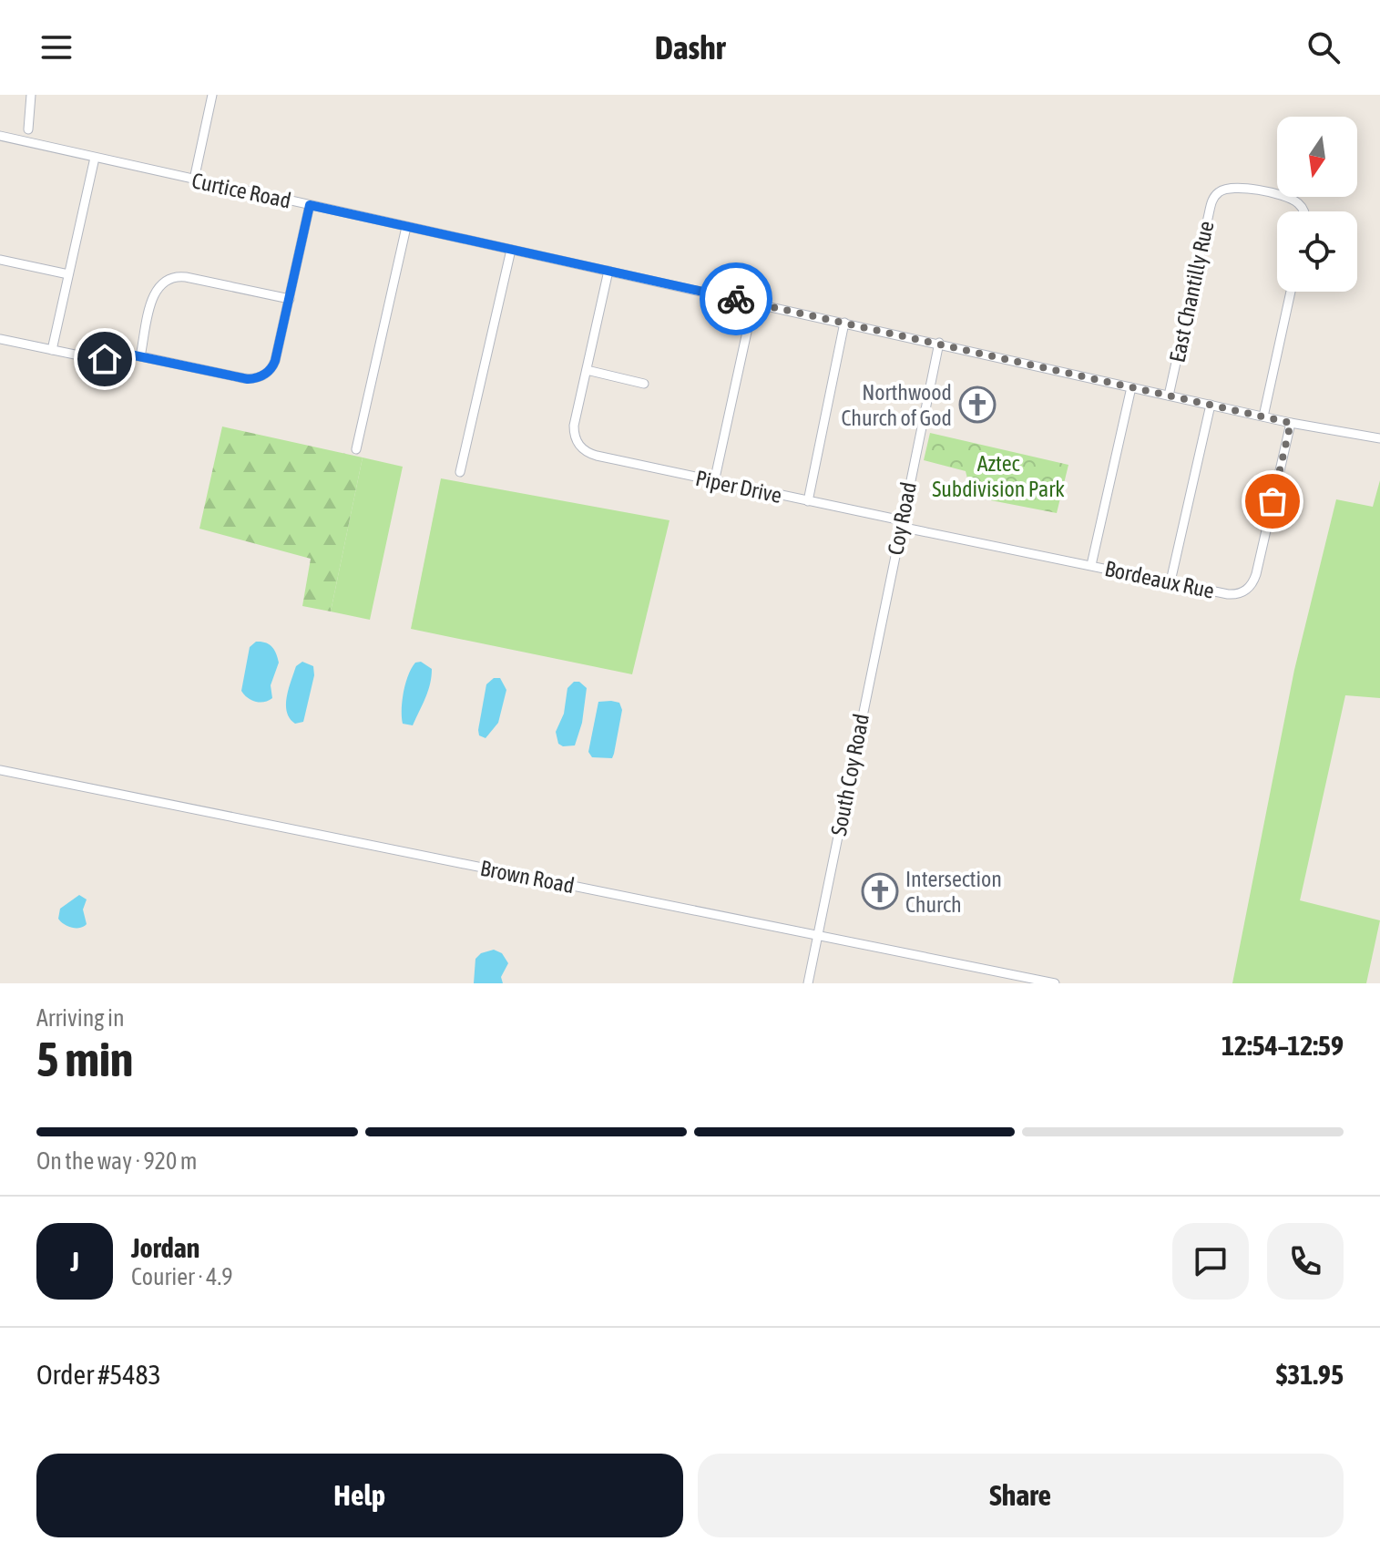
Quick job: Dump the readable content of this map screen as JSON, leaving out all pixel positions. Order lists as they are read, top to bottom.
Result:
{
  "streets": {
    "street": [
      "Curtice Road",
      "East Chantilly Rue",
      "Piper Drive",
      "Coy Road",
      "Bordeaux Rue",
      "South Coy Road",
      "Brown Road"
    ]
  },
  "crossings": [
    ["Curtice Road", "East Chantilly Rue"],
    ["Curtice Road", "Coy Road"],
    ["Curtice Road", "Bordeaux Rue"],
    ["Piper Drive", "Coy Road"],
    ["Piper Drive", "Bordeaux Rue"],
    ["Coy Road", "Bordeaux Rue"],
    ["Coy Road", "South Coy Road"],
    ["South Coy Road", "Brown Road"]
  ],
  "parks": ["Aztec Subdivision Park"],
  "places": {
    "church": ["Northwood Church of God", "Intersection Church"]
  },
  "north": "bottom",
  "page": {
    "header": "Dashr",
    "heading": ["5 min", "Arriving in", "12:54–12:59"],
    "panel": [
      "Jordan",
      "Courier · 4.9",
      "Order #5483",
      "$31.95"
    ],
    "bar": "On the way · 920 m",
    "round": "J",
    "buttons": ["Help", "Share"]
  }
}
